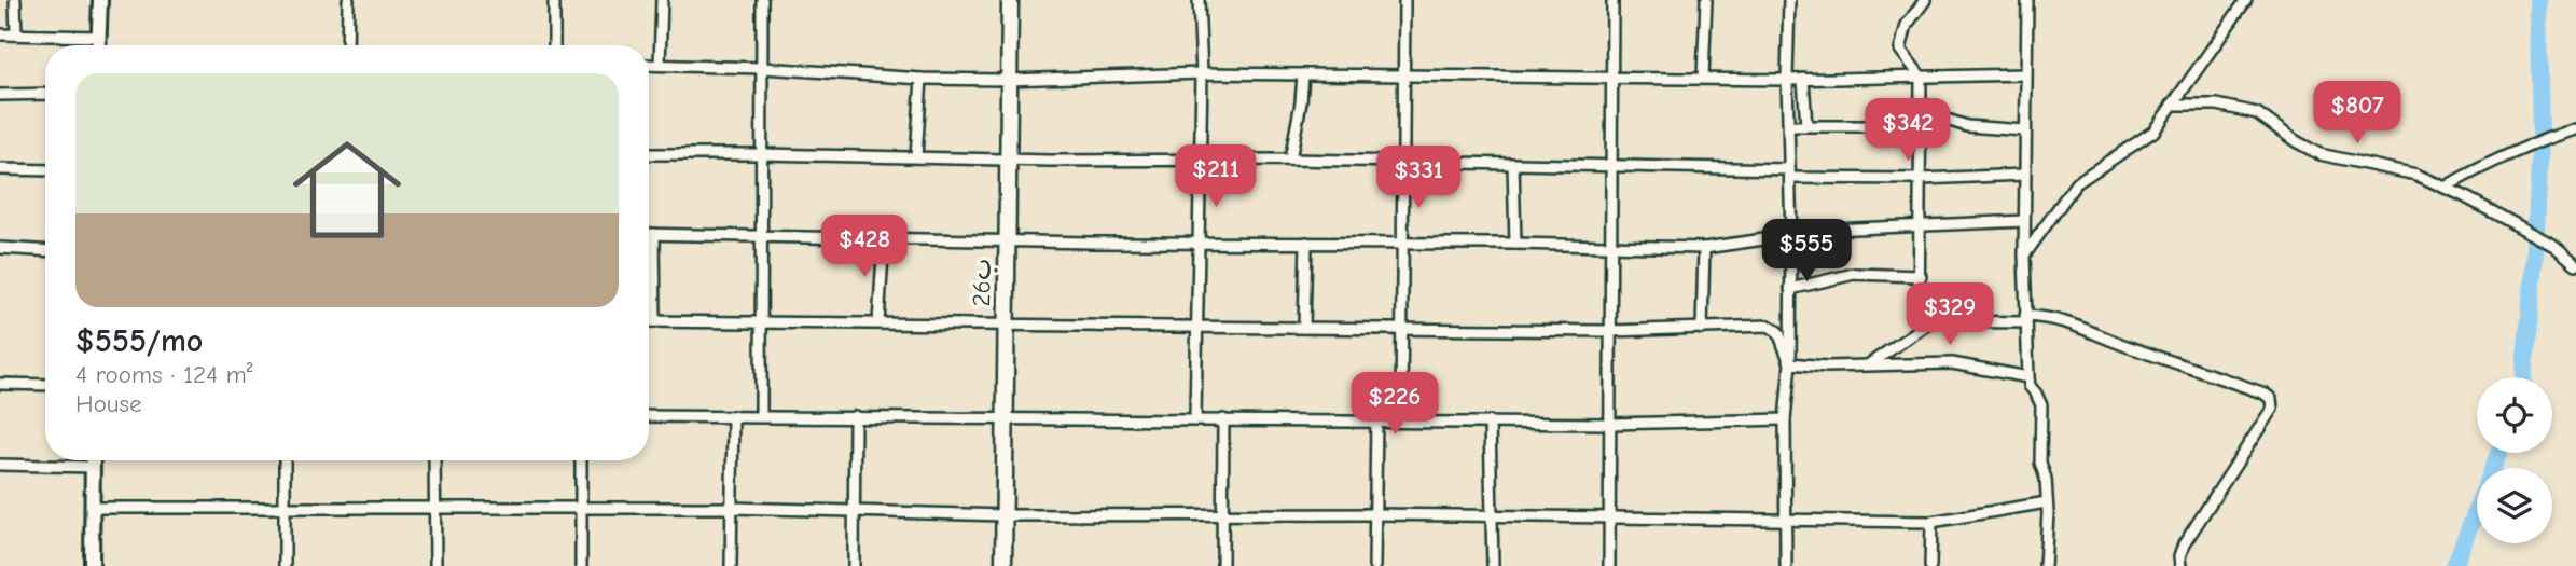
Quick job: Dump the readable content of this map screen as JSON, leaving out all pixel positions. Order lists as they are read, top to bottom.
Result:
{
  "streets": {
    "highway": ["26ب"]
  },
  "page": {
    "list": [
      {
        "name": "$555/mo",
        "note": "4 rooms · 124 m² · House"
      }
    ],
    "price": [
      "$807",
      "$342",
      "$211",
      "$331",
      "$428",
      "$555",
      "$329",
      "$226"
    ]
  }
}
